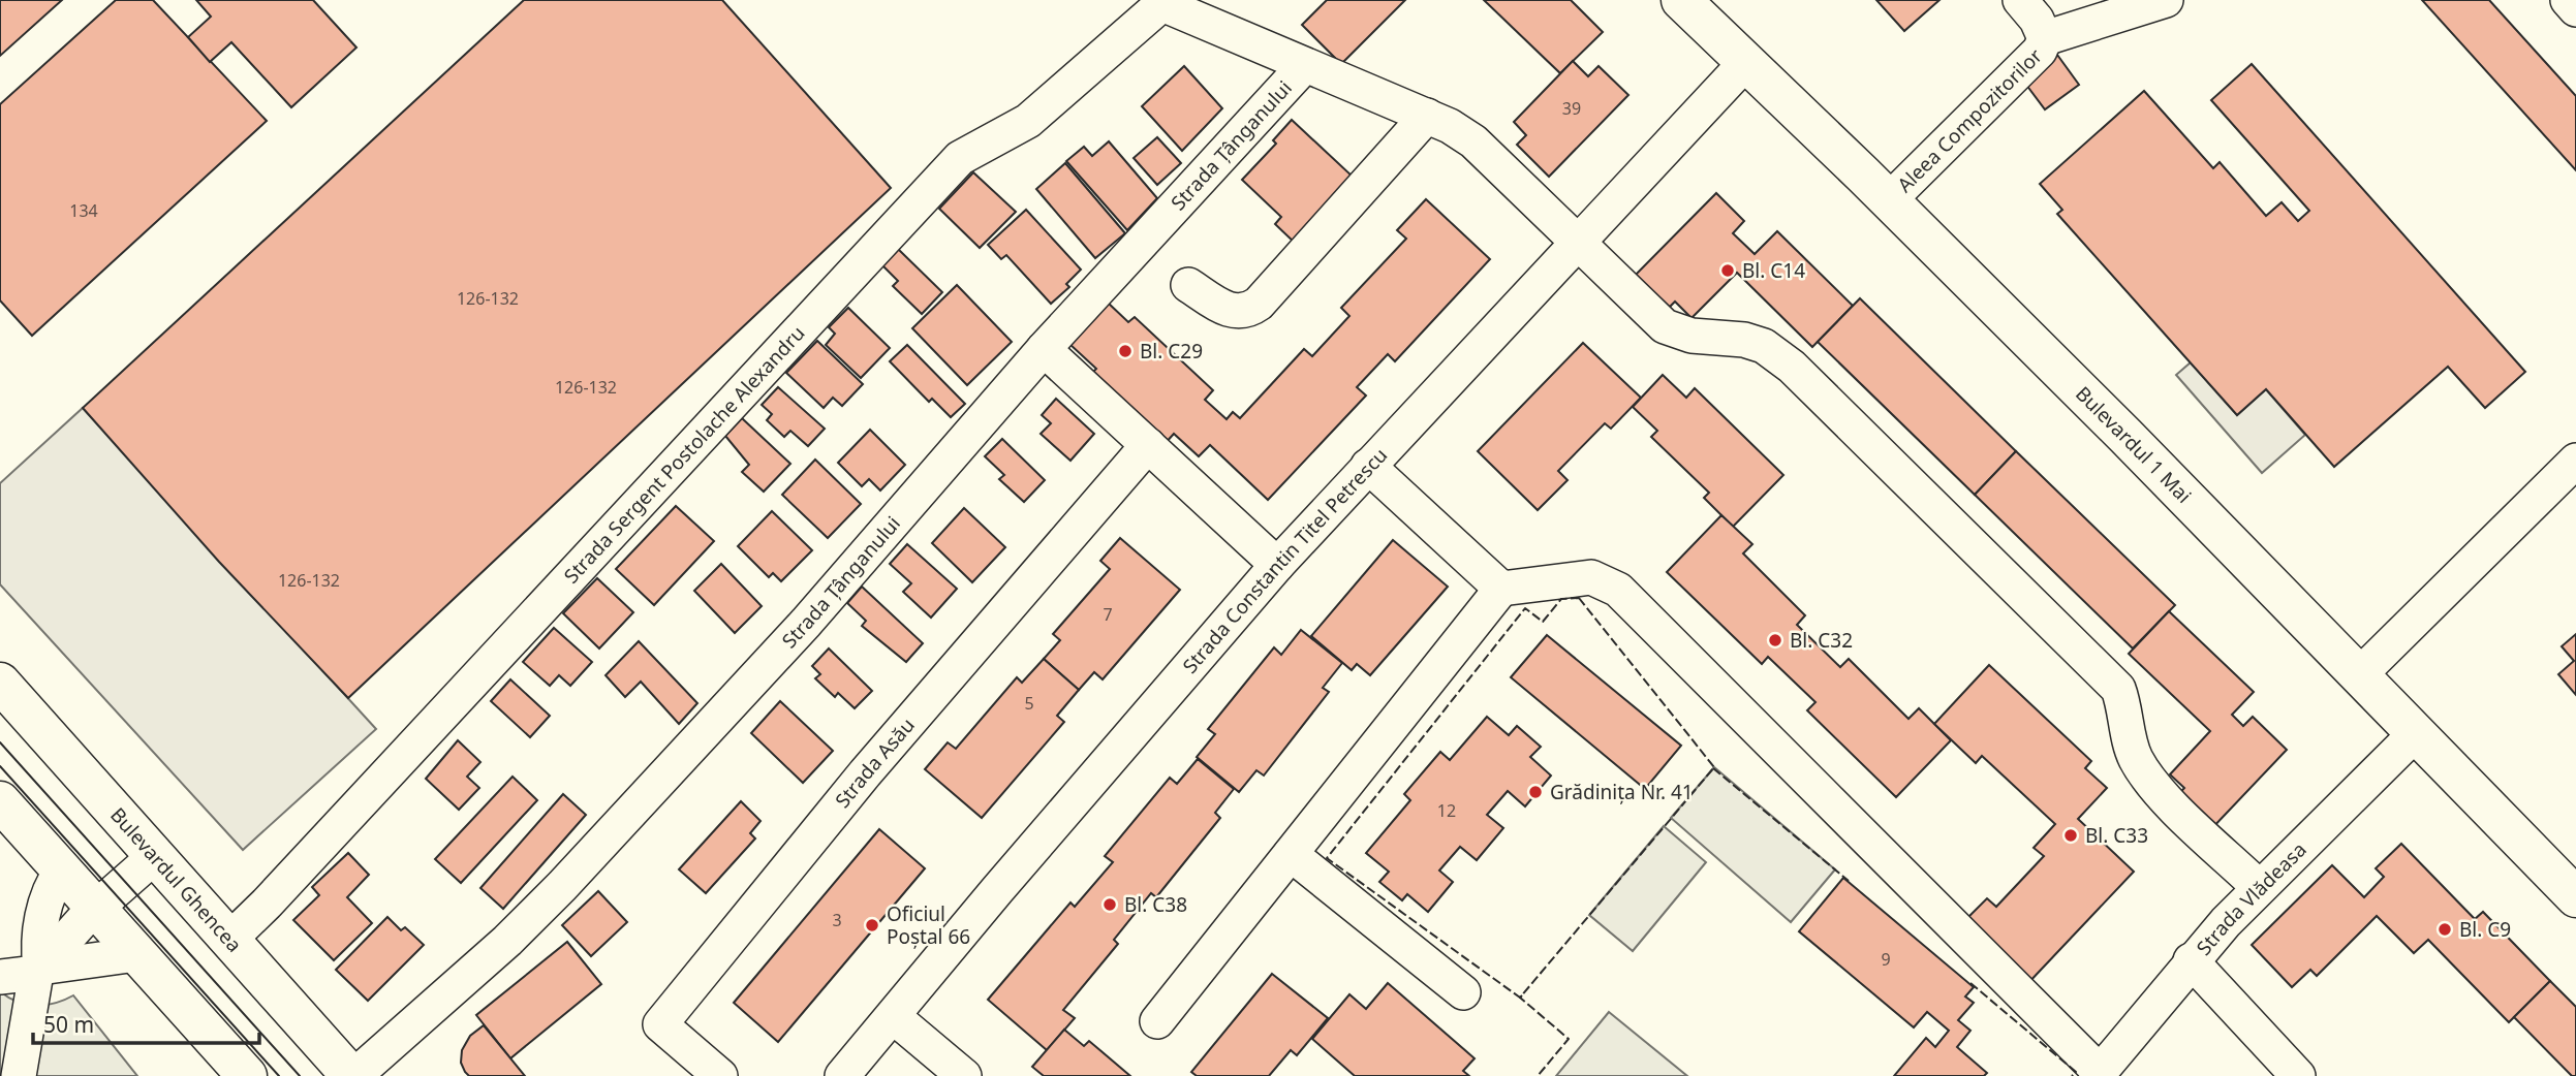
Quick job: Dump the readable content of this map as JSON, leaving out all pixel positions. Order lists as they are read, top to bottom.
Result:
{
  "streets": {
    "main road": ["Bulevardul 1 Mai", "Bulevardul Ghencea"],
    "street": [
      "Aleea Compozitorilor",
      "Strada Țânganului",
      "Strada Sergent Postolache Alexandru",
      "Strada Constantin Titel Petrescu",
      "Strada Asău",
      "Strada Vlădeasa"
    ]
  },
  "crossings": [
    ["Aleea Compozitorilor", "Bulevardul 1 Mai"],
    ["Strada Țânganului", "Strada Sergent Postolache Alexandru"],
    ["Strada Țânganului", "Strada Constantin Titel Petrescu"],
    ["Strada Țânganului", "Bulevardul Ghencea"],
    ["Strada Țânganului", "Strada Vlădeasa"],
    ["Bulevardul 1 Mai", "Strada Constantin Titel Petrescu"],
    ["Bulevardul 1 Mai", "Strada Vlădeasa"],
    ["Strada Sergent Postolache Alexandru", "Bulevardul Ghencea"]
  ],
  "places": [
    "Bl. C14",
    "Bl. C29",
    "Bl. C32",
    "Grădinița Nr. 41",
    "Bl. C33",
    "Bl. C38",
    "Oficiul Poștal 66",
    "Bl. C9"
  ],
  "house_numbers": [
    "39",
    "134",
    "126-132",
    "126-132",
    "126-132",
    "7",
    "5",
    "12",
    "3",
    "9"
  ],
  "scale_bar": "50 m"
}
